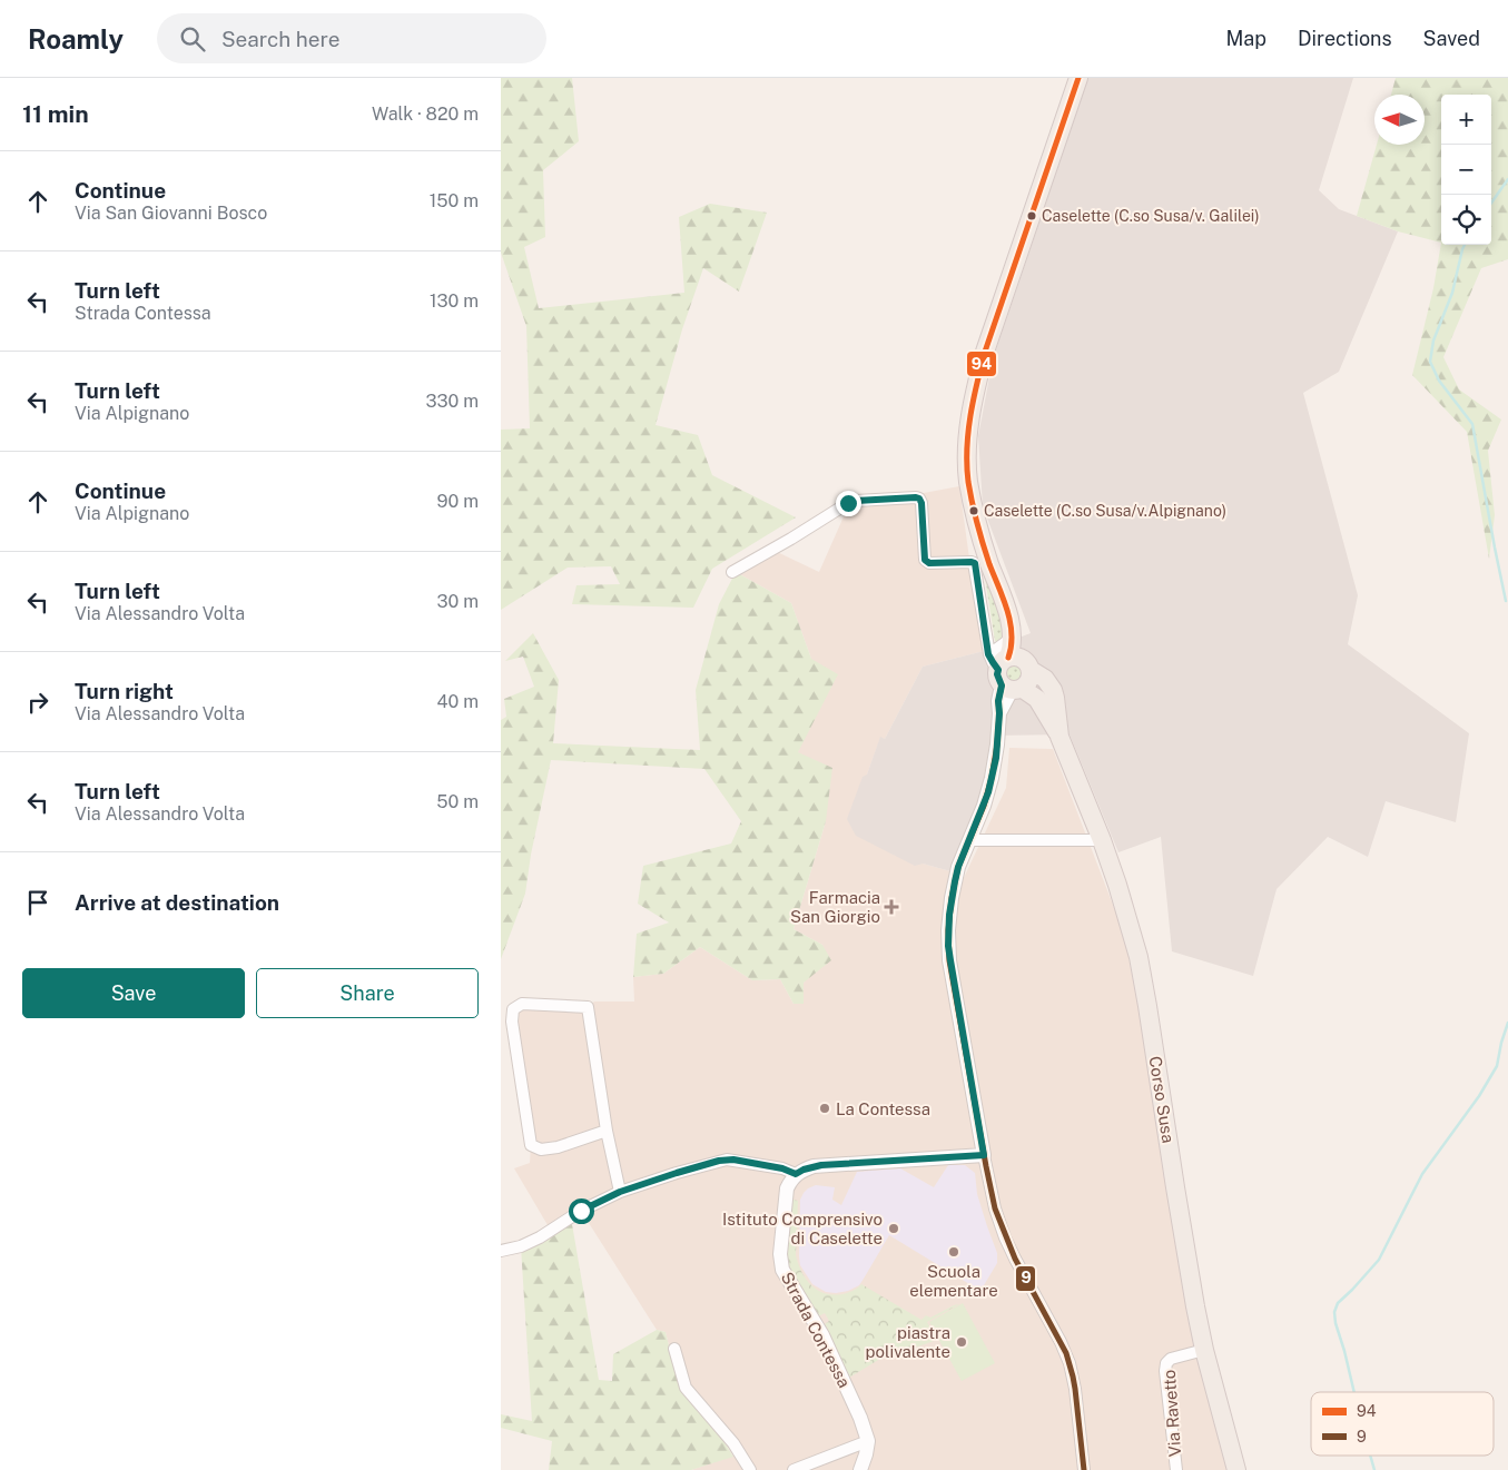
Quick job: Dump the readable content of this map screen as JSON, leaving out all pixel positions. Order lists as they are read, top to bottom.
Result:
{
  "streets": {
    "main road": ["Corso Susa"],
    "street": ["Strada Contessa", "Via Ravetto"]
  },
  "crossings": [
    ["Corso Susa", "Via Ravetto"]
  ],
  "places": {
    "other": [
      "Caselette (C.so Susa/v. Galilei)",
      "Caselette (C.so Susa/v.Alpignano)",
      "La Contessa",
      "Istituto Comprensivo di Caselette",
      "Scuola elementare",
      "piastra polivalente"
    ],
    "health": ["Farmacia San Giorgio"]
  },
  "lines": ["transit line 94", "transit line 9"],
  "legend": ["94", "9"],
  "north": "left",
  "page": {
    "header": "Roamly",
    "search": "Search here",
    "nav": ["Map", "Directions", "Saved"],
    "heading": ["11 min", "Walk · 820 m"],
    "map_buttons": ["+", "−"],
    "list": [
      ["Continue", "Via San Giovanni Bosco", "150 m"],
      ["Turn left", "Strada Contessa", "130 m"],
      ["Turn left", "Via Alpignano", "330 m"],
      ["Continue", "Via Alpignano", "90 m"],
      ["Turn left", "Via Alessandro Volta", "30 m"],
      ["Turn right", "Via Alessandro Volta", "40 m"],
      ["Turn left", "Via Alessandro Volta", "50 m"],
      "Arrive at destination"
    ],
    "buttons": ["Save", "Share"]
  }
}
